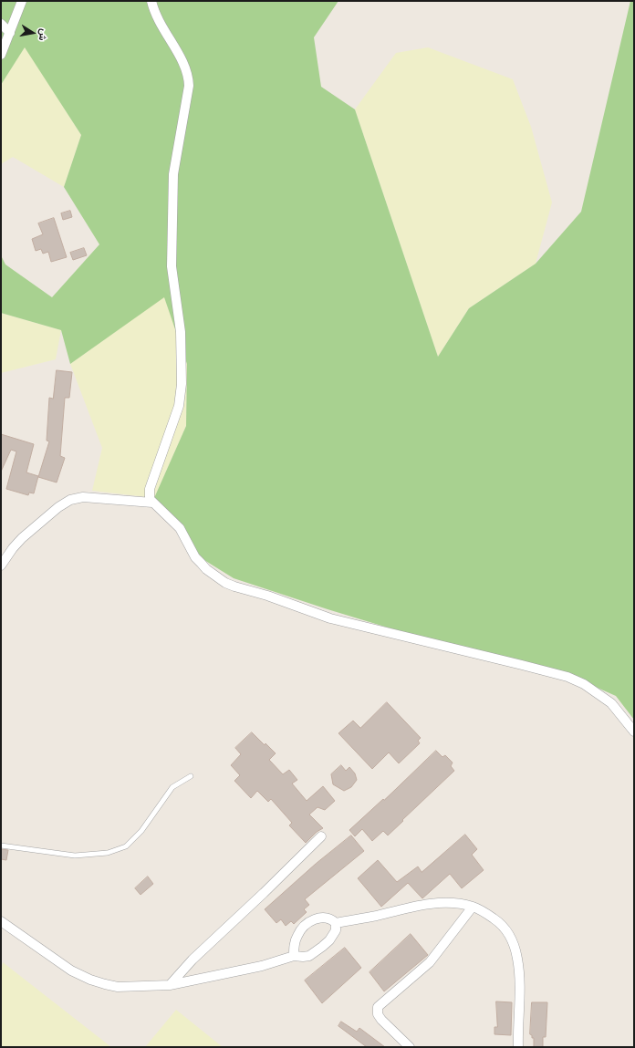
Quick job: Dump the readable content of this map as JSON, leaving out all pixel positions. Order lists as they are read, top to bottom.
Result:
{
  "north": "right"
}
